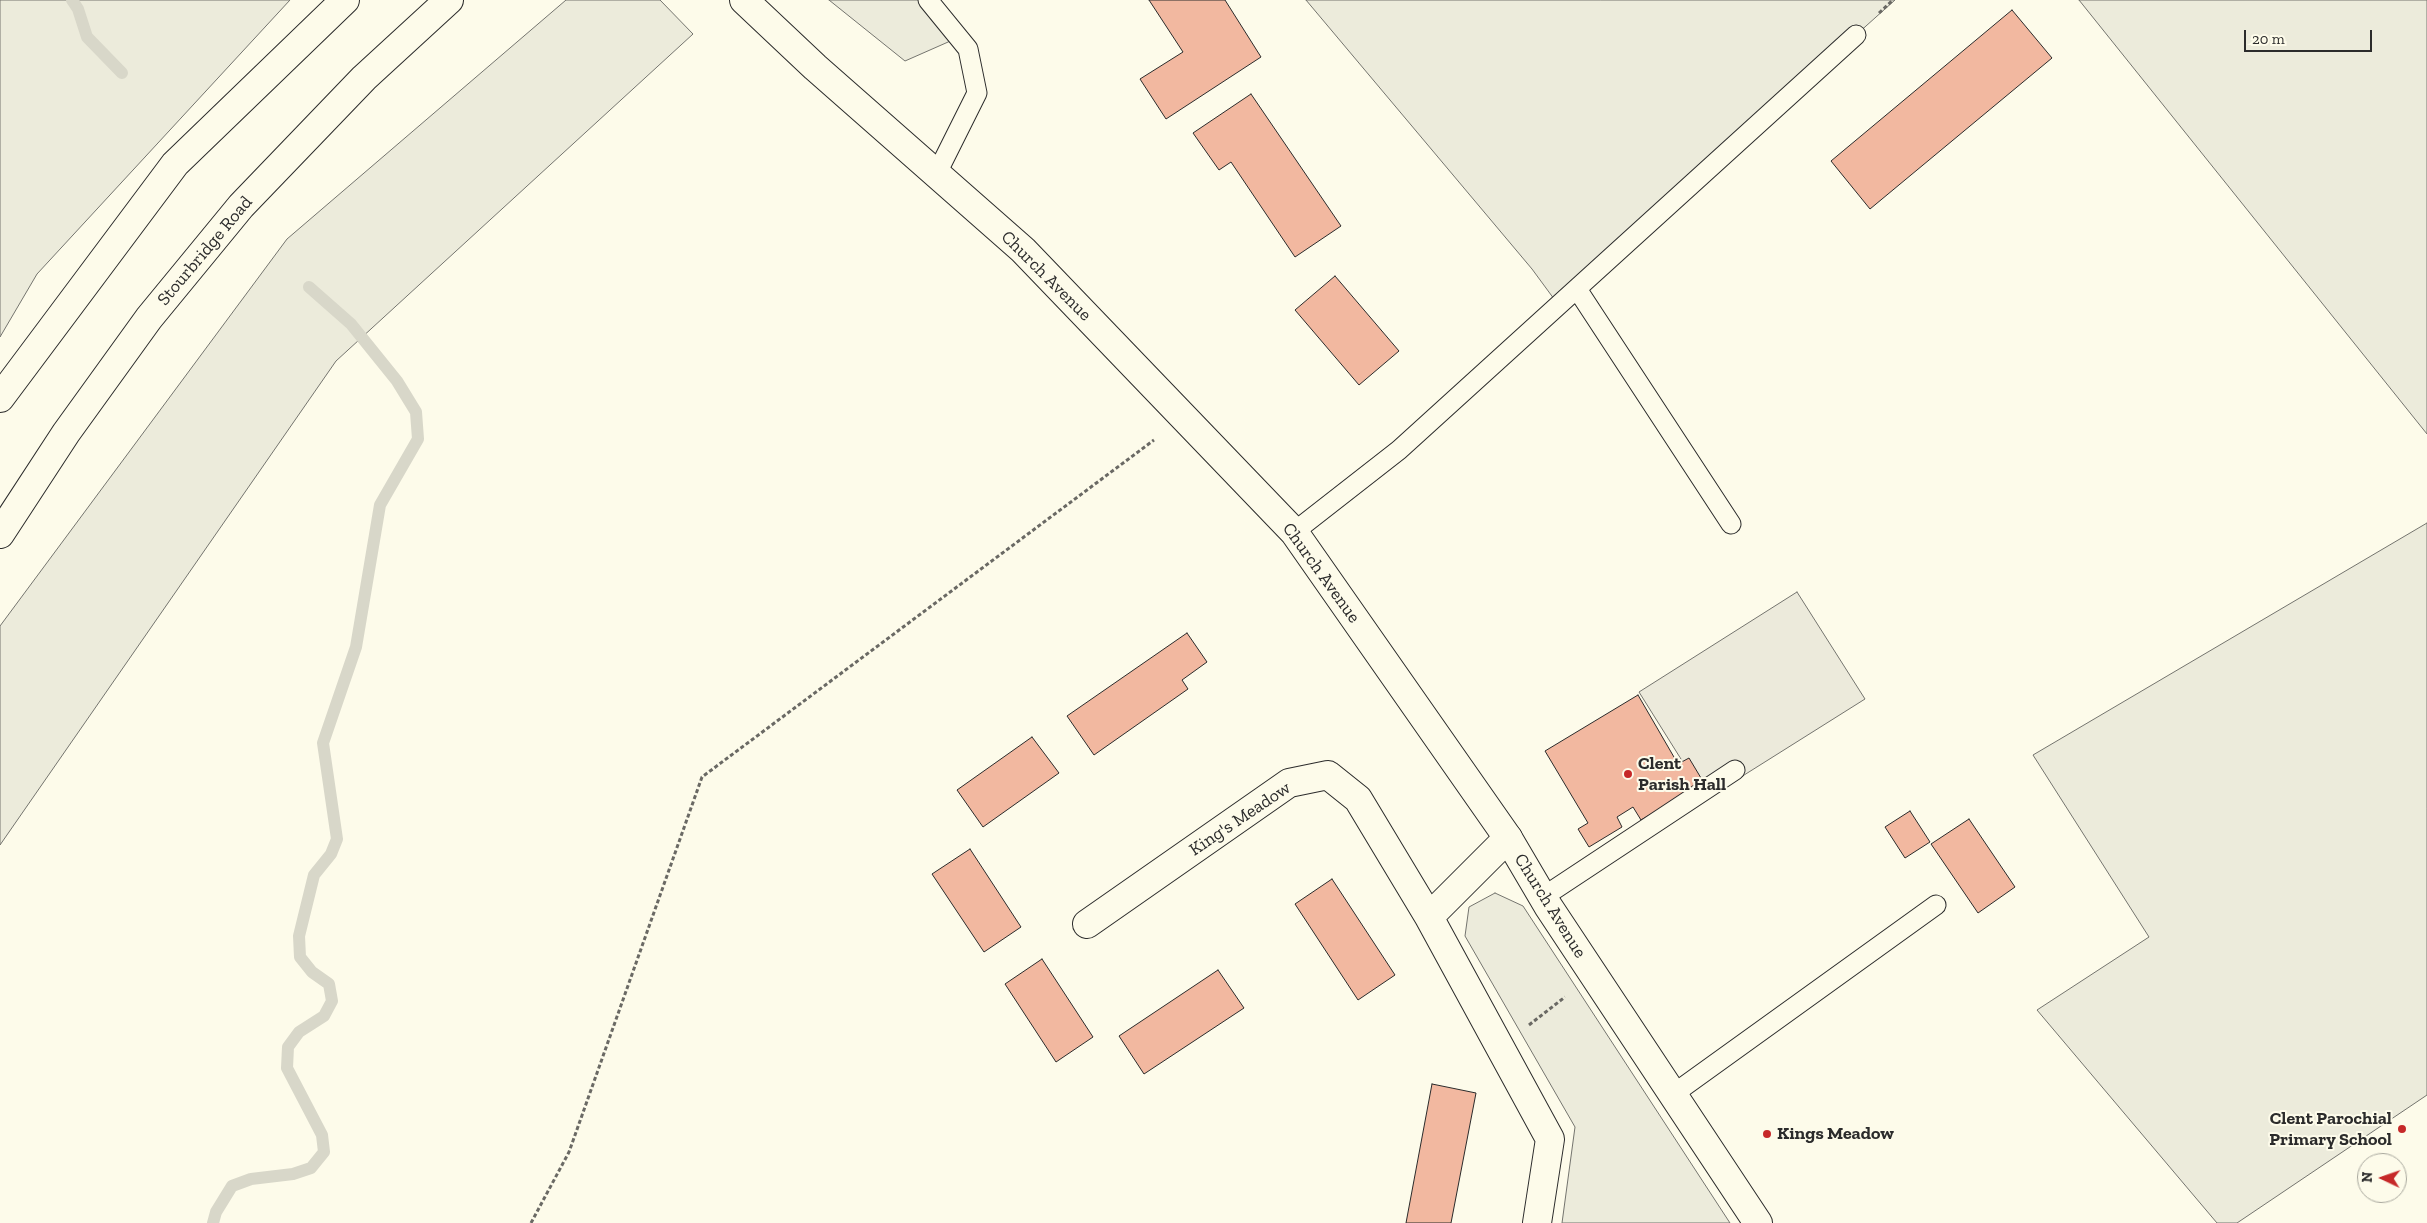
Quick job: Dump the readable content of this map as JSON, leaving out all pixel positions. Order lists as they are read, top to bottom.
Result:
{
  "streets": {
    "main road": ["Stourbridge Road", "Church Avenue", "King's Meadow"]
  },
  "places": ["Clent Parish Hall", "Clent Parochial Primary School", "Kings Meadow"],
  "scale_bar": "20 m",
  "north": "left"
}
